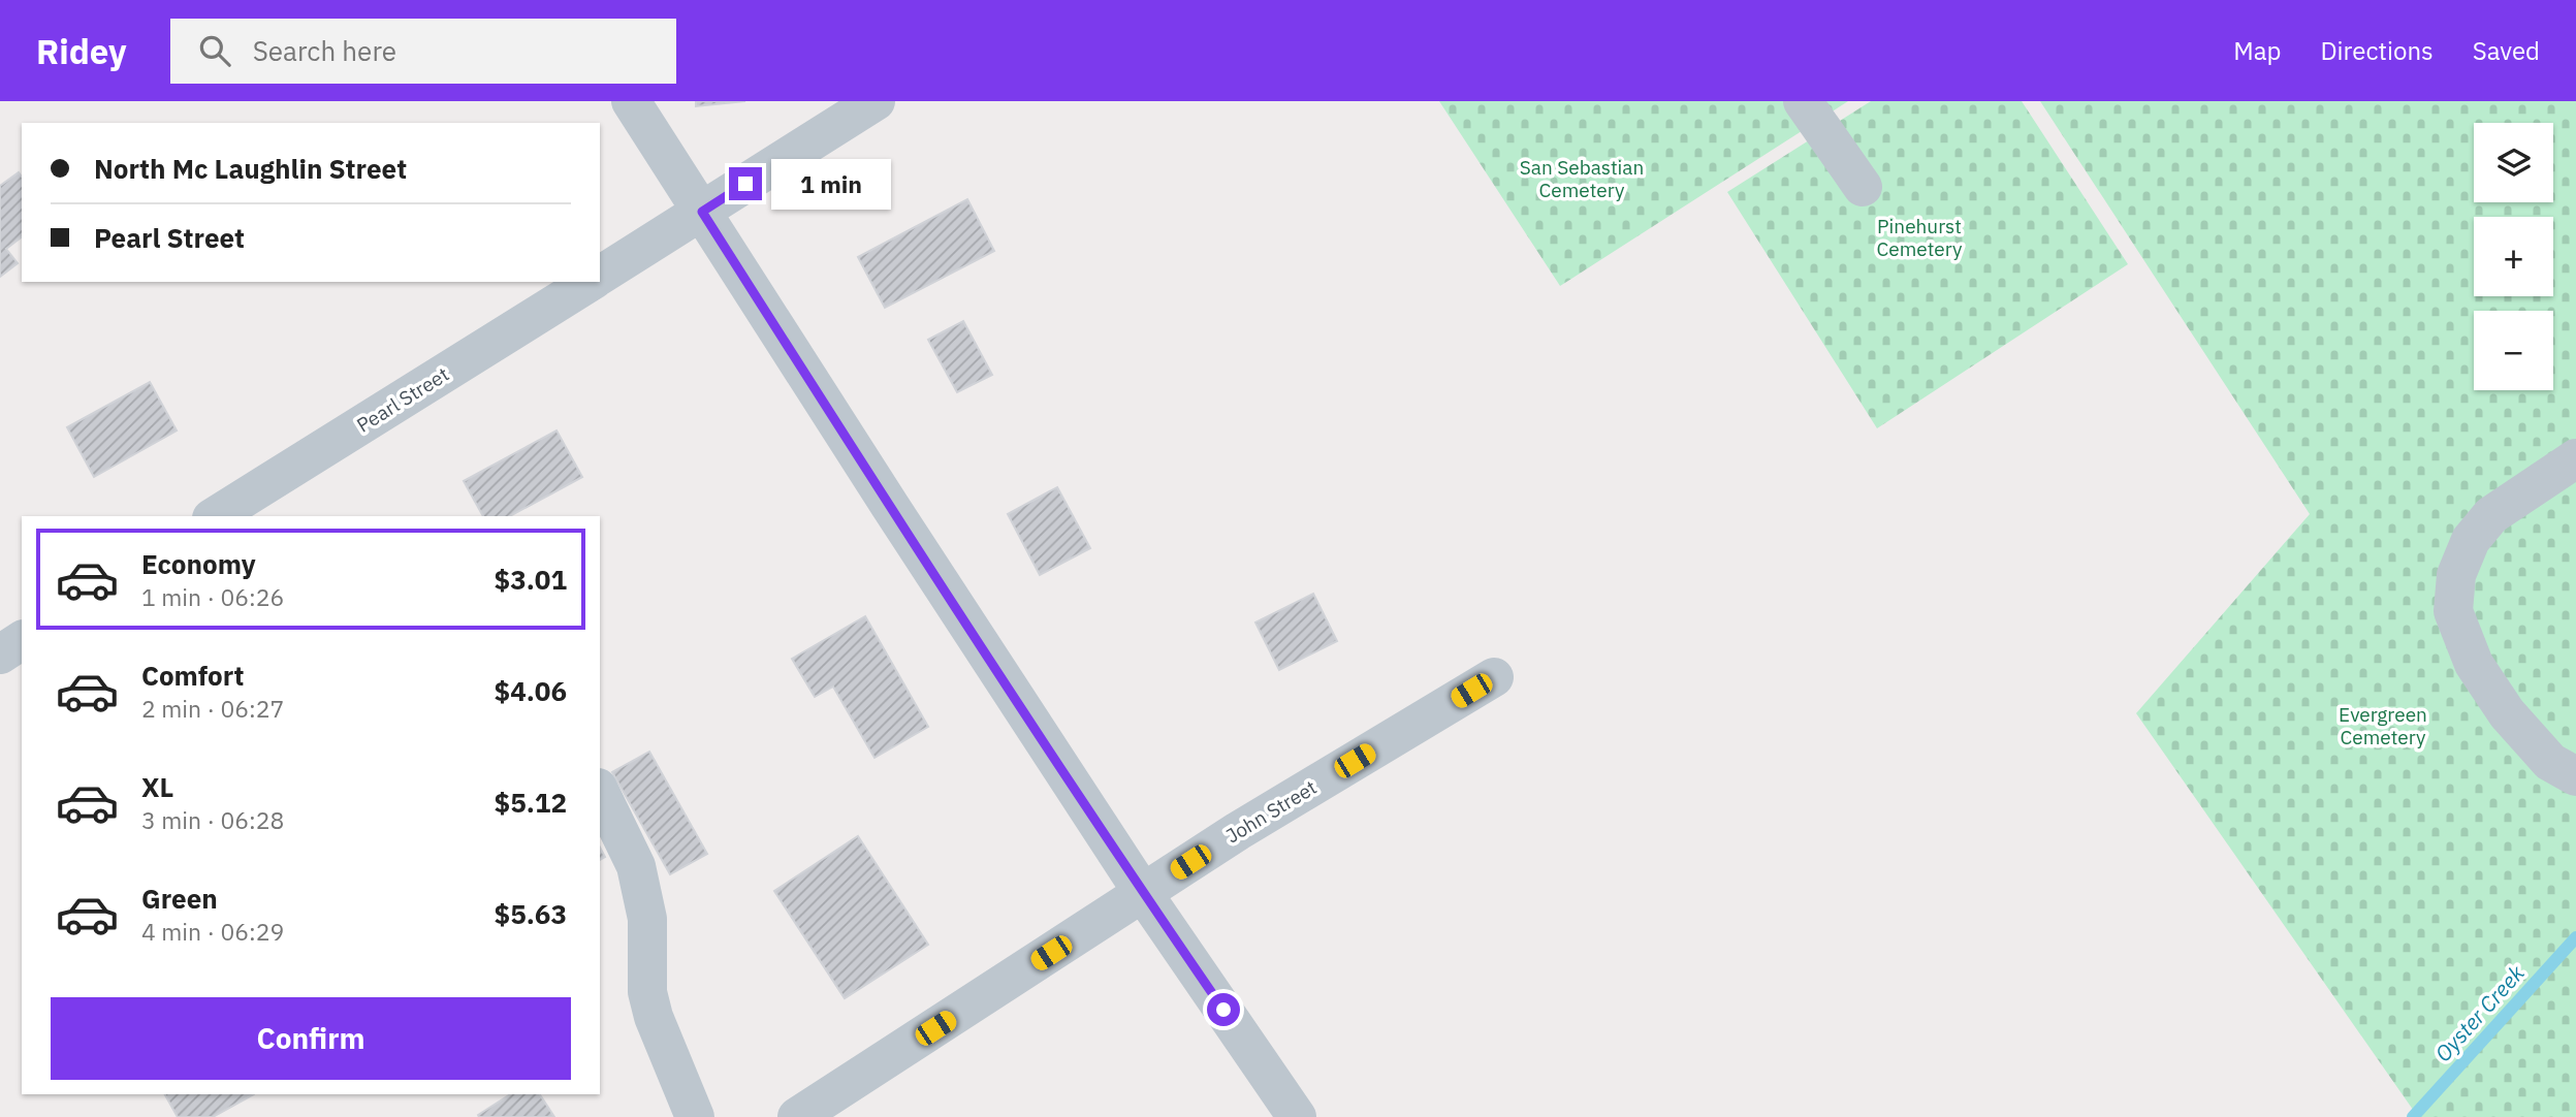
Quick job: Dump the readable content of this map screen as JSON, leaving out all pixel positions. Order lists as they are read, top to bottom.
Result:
{
  "streets": {
    "street": ["Pearl Street", "John Street"]
  },
  "water": ["Oyster Creek"],
  "parks": ["San Sebastian Cemetery", "Pinehurst Cemetery", "Evergreen Cemetery"],
  "page": {
    "header": "Ridey",
    "search": "Search here",
    "nav": ["Map", "Directions", "Saved"],
    "map_buttons": ["+", "−"],
    "banner": ["North Mc Laughlin Street", "Pearl Street"],
    "bubble": "1 min",
    "list": [
      {
        "name": "Economy",
        "note": "1 min · 06:26",
        "value": "$3.01"
      },
      {
        "name": "Comfort",
        "note": "2 min · 06:27",
        "value": "$4.06"
      },
      {
        "name": "XL",
        "note": "3 min · 06:28",
        "value": "$5.12"
      },
      {
        "name": "Green",
        "note": "4 min · 06:29",
        "value": "$5.63"
      }
    ],
    "buttons": "Confirm"
  }
}
